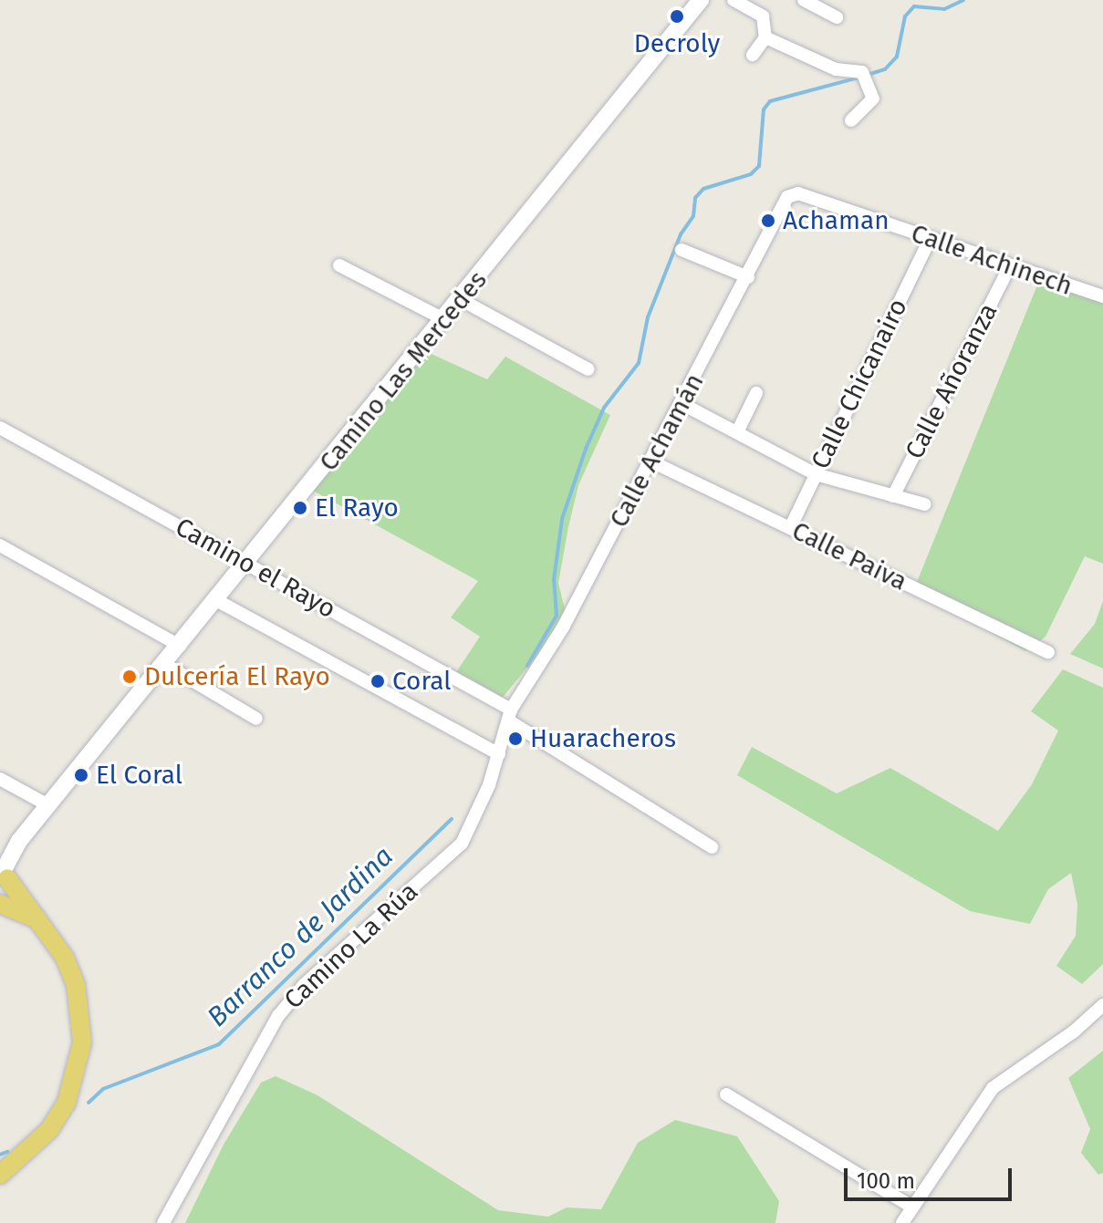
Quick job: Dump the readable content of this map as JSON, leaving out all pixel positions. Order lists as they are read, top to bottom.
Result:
{
  "streets": {
    "main road": ["Camino Las Mercedes"],
    "street": [
      "Calle Achinech",
      "Calle Añoranza",
      "Calle Chicanairo",
      "Calle Achamán",
      "Calle Paiva",
      "Camino el Rayo",
      "Camino La Rúa"
    ]
  },
  "crossings": [
    ["Calle Achinech", "Calle Añoranza"],
    ["Calle Achinech", "Calle Chicanairo"],
    ["Calle Achinech", "Calle Achamán"],
    ["Camino Las Mercedes", "Camino el Rayo"],
    ["Calle Chicanairo", "Calle Paiva"],
    ["Calle Achamán", "Calle Paiva"],
    ["Calle Achamán", "Camino el Rayo"],
    ["Calle Achamán", "Camino La Rúa"],
    ["Camino el Rayo", "Camino La Rúa"]
  ],
  "water": ["Barranco de Jardina"],
  "places": [
    "Decroly",
    "Achaman",
    "El Rayo",
    "Dulcería El Rayo",
    "Coral",
    "Huaracheros",
    "El Coral"
  ],
  "scale_bar": "100 m"
}
